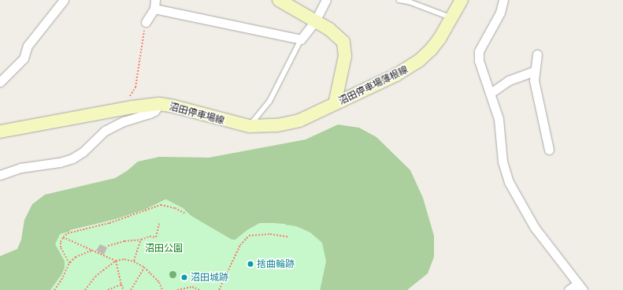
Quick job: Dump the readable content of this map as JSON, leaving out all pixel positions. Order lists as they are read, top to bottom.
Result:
{
  "streets": {
    "main road": ["沼田停車場薄根線", "沼田停車場線"]
  },
  "crossings": [
    ["沼田停車場薄根線", "沼田停車場線"]
  ],
  "parks": ["沼田公園"],
  "places": ["捨曲輪跡", "沼田城跡"]
}
